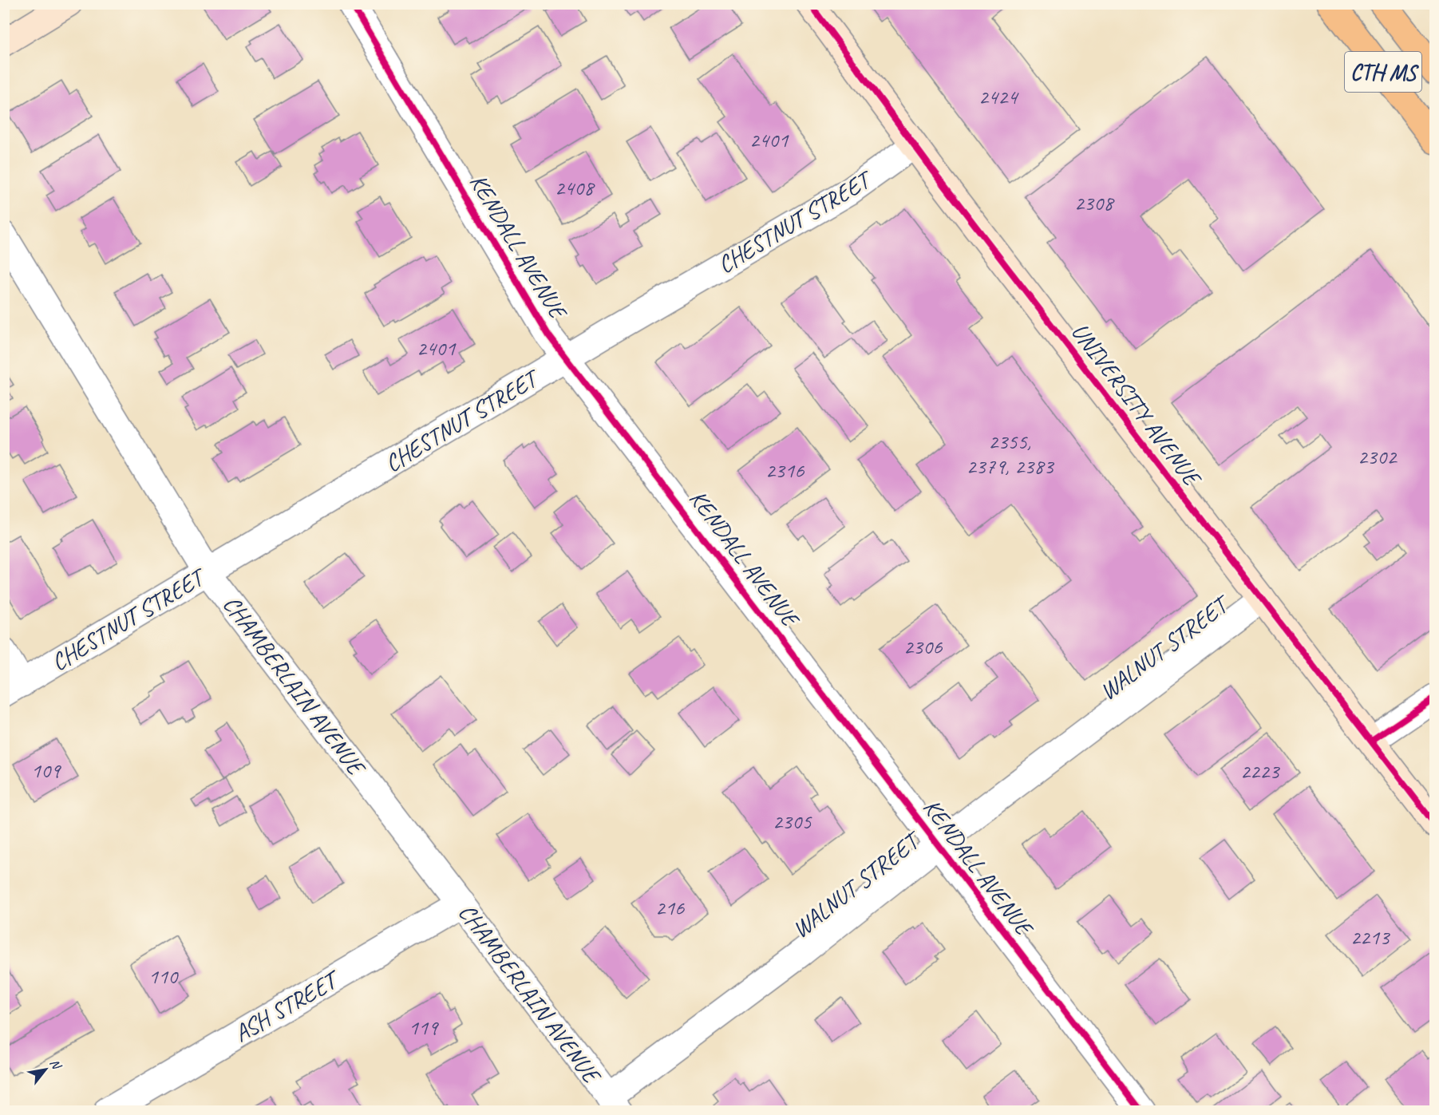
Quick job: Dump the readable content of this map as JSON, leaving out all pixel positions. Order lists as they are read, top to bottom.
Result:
{
  "streets": {
    "main road": ["CTH MS"],
    "street": [
      "CHESTNUT STREET",
      "KENDALL AVENUE",
      "UNIVERSITY AVENUE",
      "WALNUT STREET",
      "CHAMBERLAIN AVENUE",
      "ASH STREET"
    ]
  },
  "crossings": [
    ["CHESTNUT STREET", "KENDALL AVENUE"],
    ["CHESTNUT STREET", "UNIVERSITY AVENUE"],
    ["CHESTNUT STREET", "CHAMBERLAIN AVENUE"],
    ["KENDALL AVENUE", "WALNUT STREET"],
    ["UNIVERSITY AVENUE", "WALNUT STREET"],
    ["WALNUT STREET", "CHAMBERLAIN AVENUE"],
    ["CHAMBERLAIN AVENUE", "ASH STREET"]
  ],
  "house_numbers": [
    "2424",
    "2401",
    "2408",
    "2308",
    "2401",
    "2355, 2379, 2383",
    "2302",
    "2316",
    "2306",
    "109",
    "2223",
    "2305",
    "216",
    "2213",
    "110",
    "119"
  ],
  "north": "top right"
}
